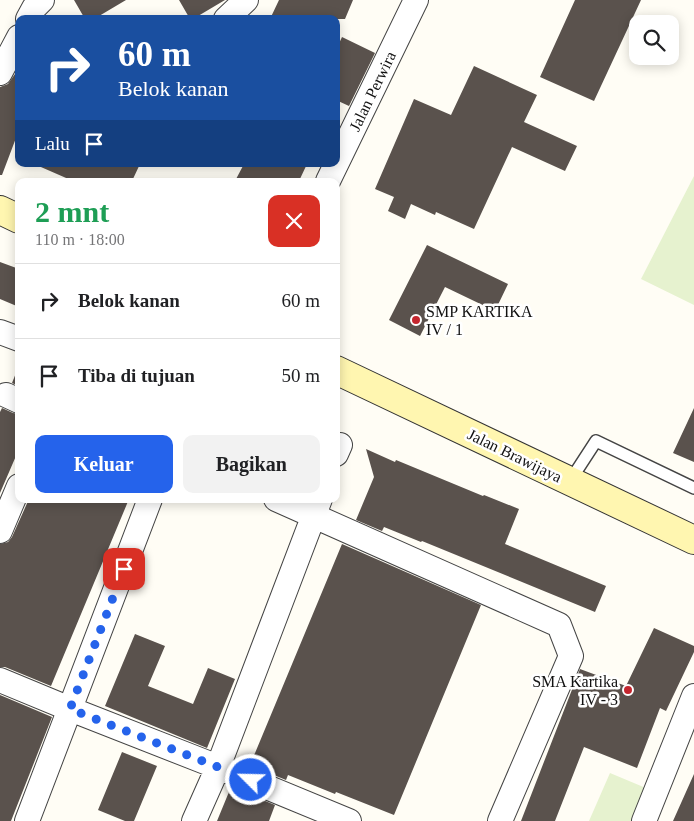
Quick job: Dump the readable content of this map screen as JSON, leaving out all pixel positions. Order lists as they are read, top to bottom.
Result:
{
  "streets": {
    "street": ["Jalan Perwira", "Jalan Brawijaya"]
  },
  "places": ["SMP KARTIKA IV / 1", "SMA Kartika IV - 3"],
  "page": {
    "turn": ["60 m", "Belok kanan"],
    "then": "Lalu",
    "heading": ["2 mnt", "110 m · 18:00"],
    "list": [
      {
        "name": "Belok kanan",
        "value": "60 m"
      },
      {
        "name": "Tiba di tujuan",
        "value": "50 m"
      }
    ],
    "buttons": ["Keluar", "Bagikan"]
  }
}
